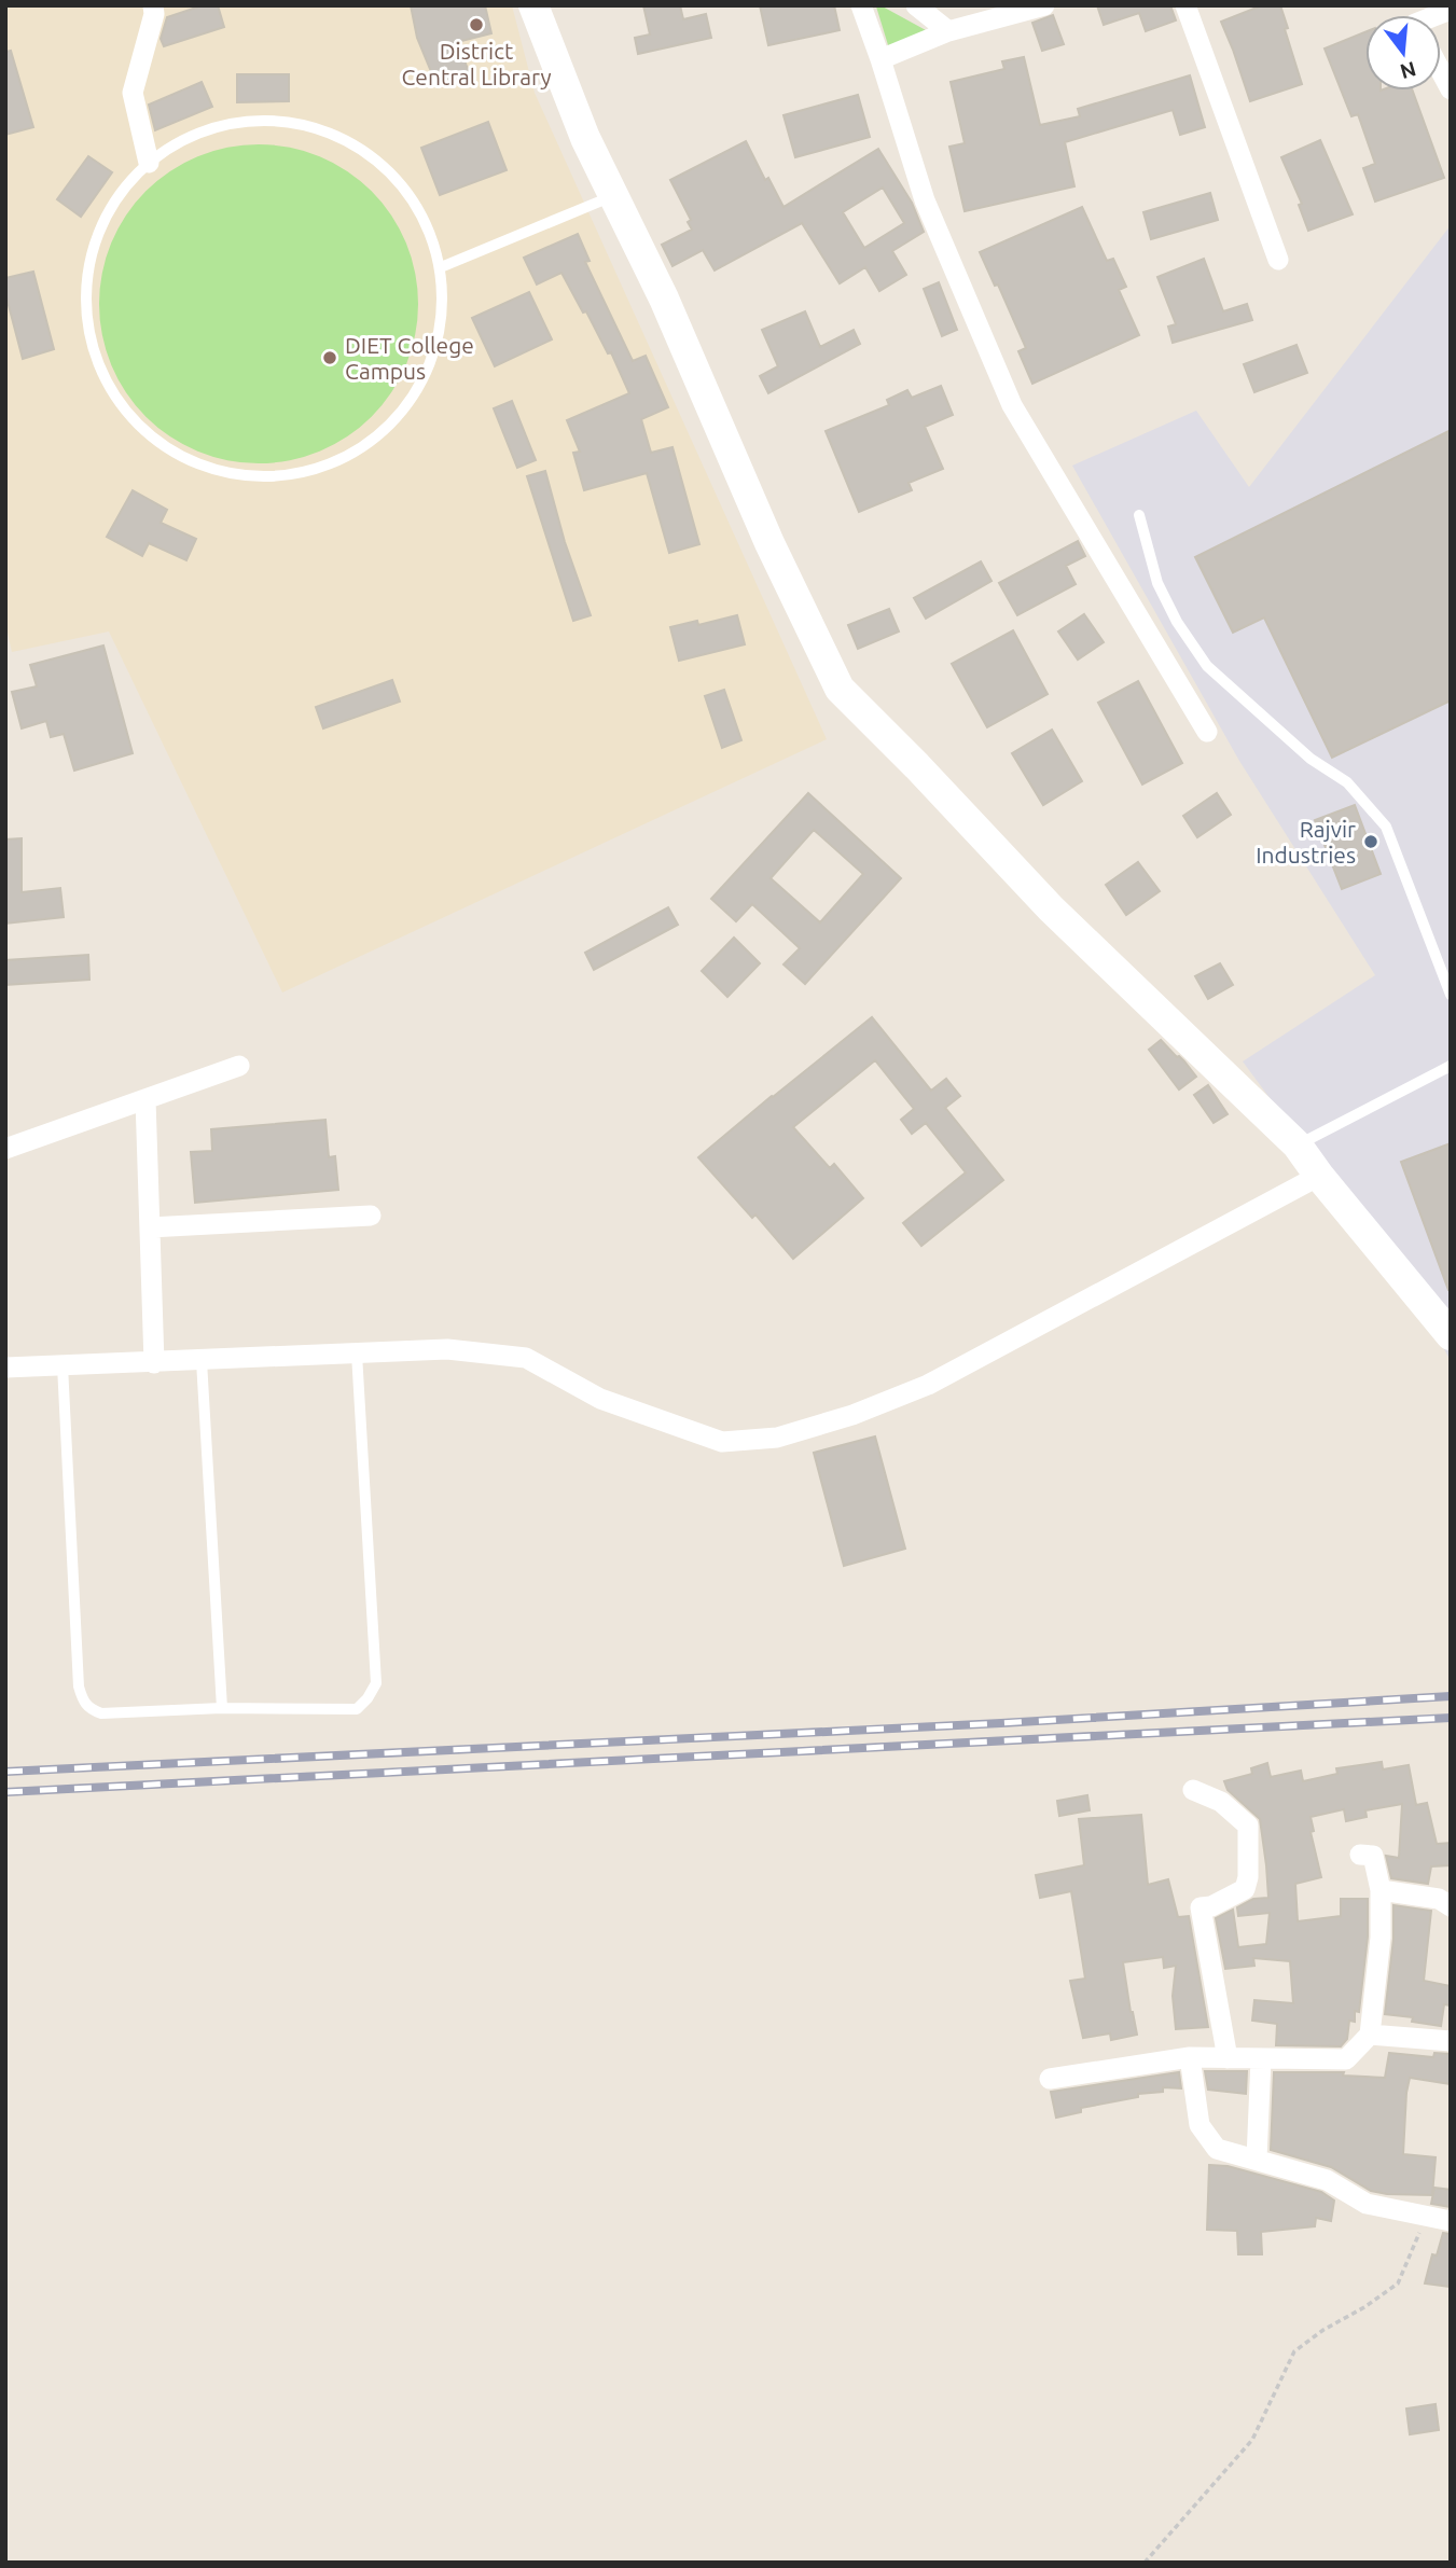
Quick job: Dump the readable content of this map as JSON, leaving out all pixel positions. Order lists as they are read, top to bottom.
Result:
{
  "places": ["District Central Library", "DIET College Campus", "Rajvir Industries"],
  "north": "bottom"
}
